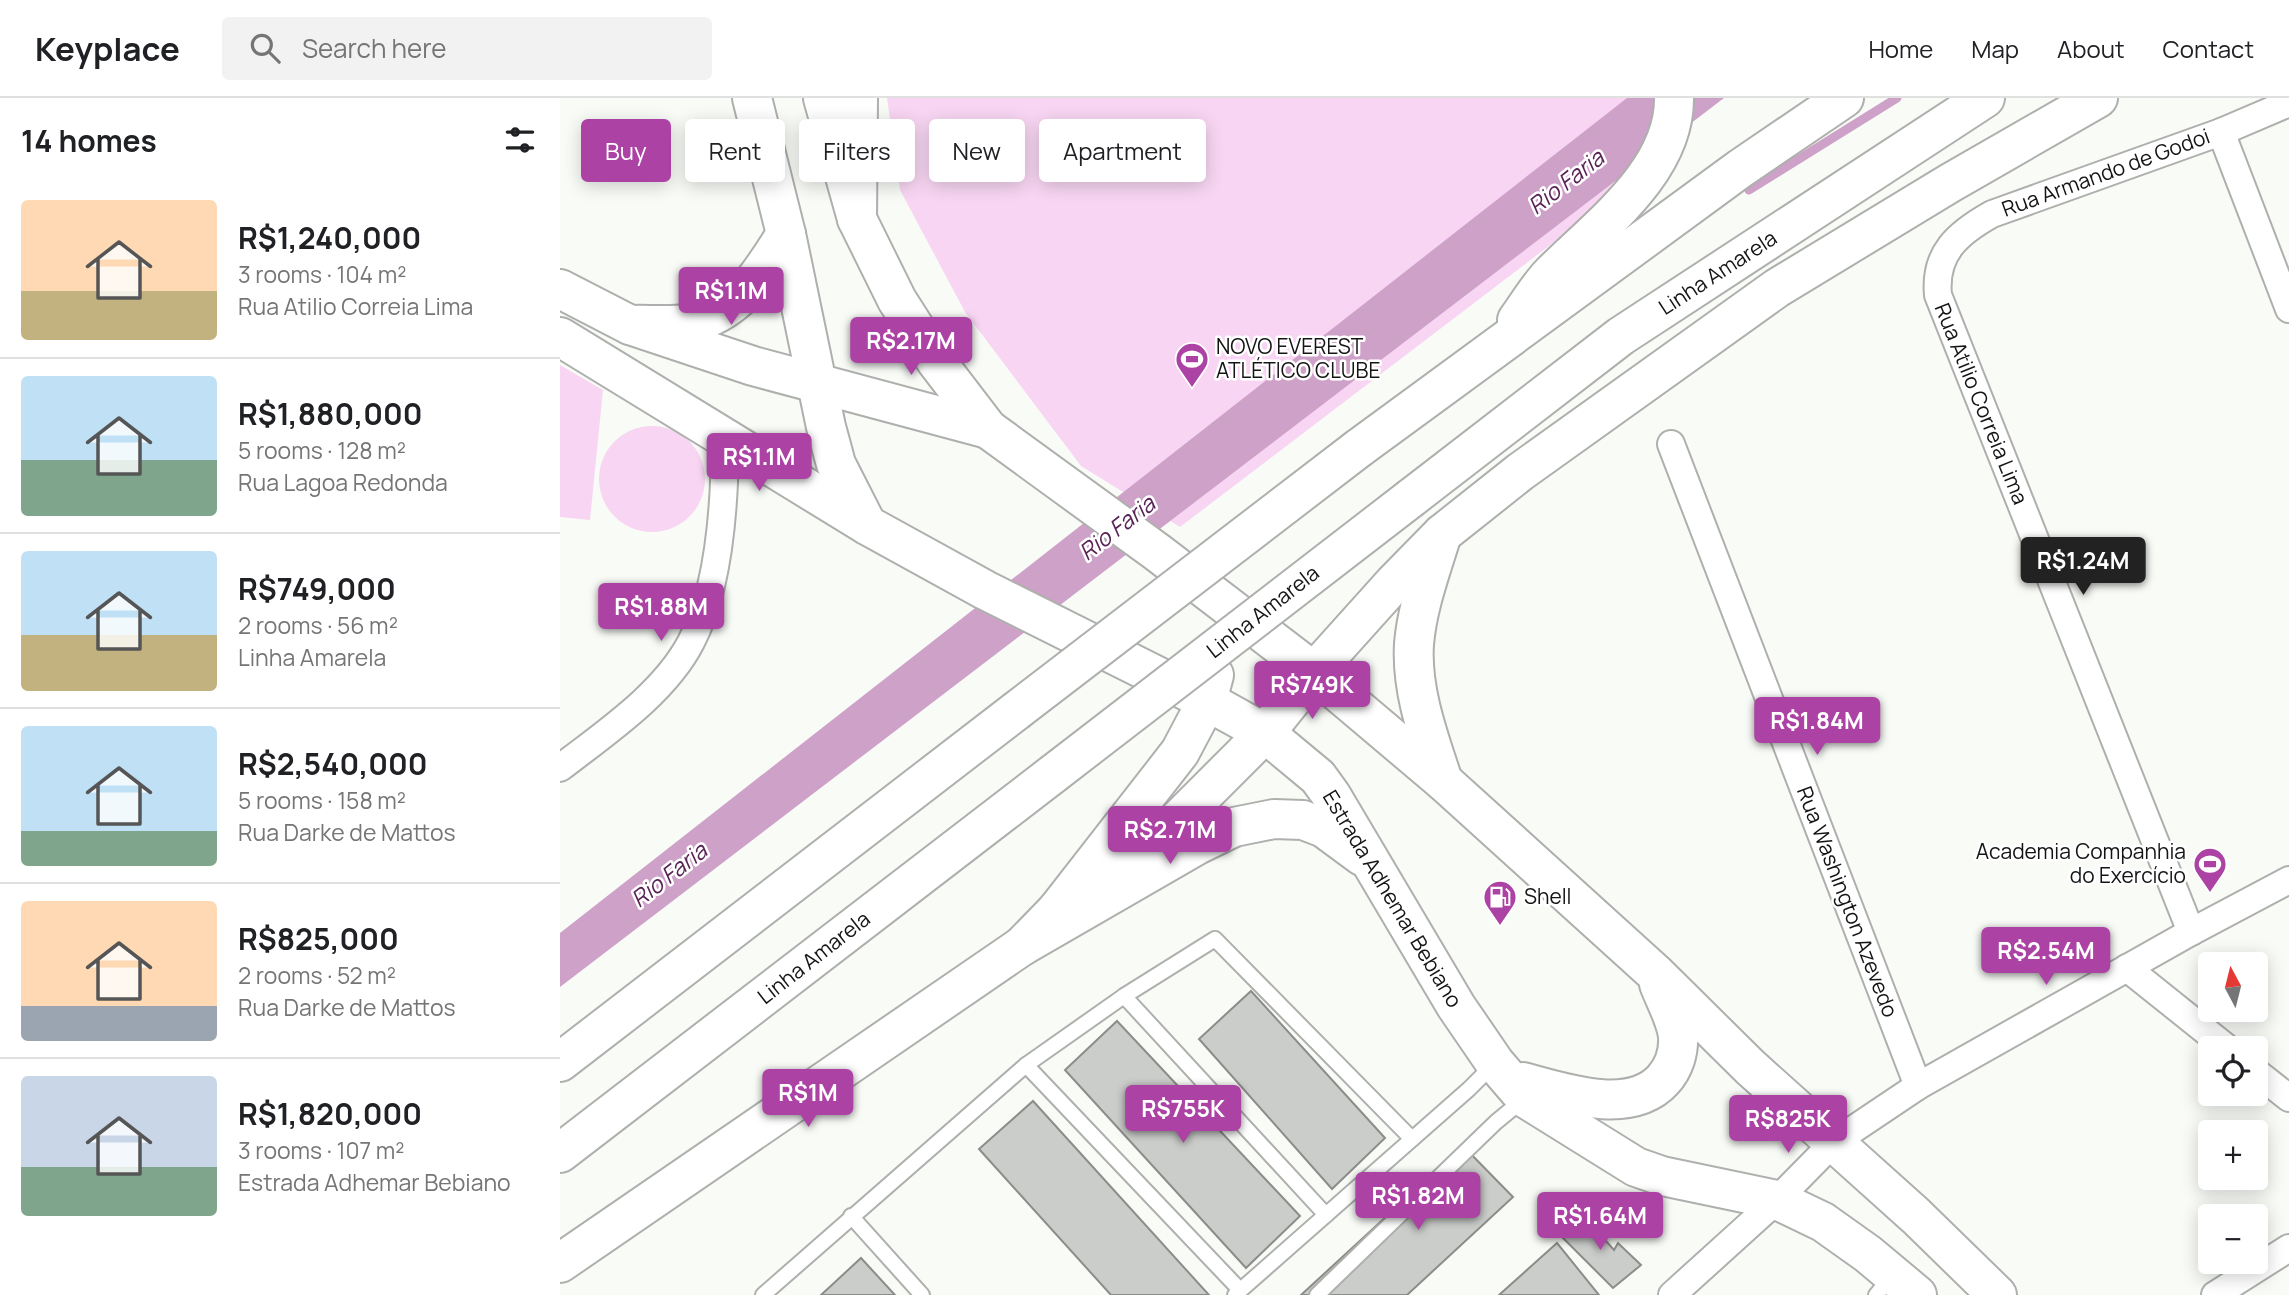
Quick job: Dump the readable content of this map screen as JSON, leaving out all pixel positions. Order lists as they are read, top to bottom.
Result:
{
  "streets": {
    "main road": ["Linha Amarela", "Estrada Adhemar Bebiano"],
    "street": ["Rua Armando de Godoi", "Rua Atilio Correia Lima", "Rua Washington Azevedo"]
  },
  "crossings": [
    ["Rua Armando de Godoi", "Rua Atilio Correia Lima"]
  ],
  "water": ["Rio Faria"],
  "places": {
    "sports": ["NOVO EVEREST ATLÉTICO CLUBE", "Academia Companhia do Exercício"],
    "fuel station": ["Shell"]
  },
  "north": "top",
  "page": {
    "header": "Keyplace",
    "search": "Search here",
    "nav": [
      "Home",
      "Map",
      "About",
      "Contact"
    ],
    "heading": "14 homes",
    "chip": [
      "Buy",
      "Rent",
      "Filters",
      "New",
      "Apartment"
    ],
    "list": [
      {
        "name": "R$1,240,000",
        "note": "3 rooms · 104 m² · Rua Atilio Correia Lima"
      },
      {
        "name": "R$1,880,000",
        "note": "5 rooms · 128 m² · Rua Lagoa Redonda"
      },
      {
        "name": "R$749,000",
        "note": "2 rooms · 56 m² · Linha Amarela"
      },
      {
        "name": "R$2,540,000",
        "note": "5 rooms · 158 m² · Rua Darke de Mattos"
      },
      {
        "name": "R$825,000",
        "note": "2 rooms · 52 m² · Rua Darke de Mattos"
      },
      {
        "name": "R$1,820,000",
        "note": "3 rooms · 107 m² · Estrada Adhemar Bebiano"
      }
    ],
    "price": [
      "R$1.1M",
      "R$2.17M",
      "R$1.1M",
      "R$1.24M",
      "R$1.88M",
      "R$749K",
      "R$1.84M",
      "R$2.71M",
      "R$2.54M",
      "R$1M",
      "R$755K",
      "R$825K",
      "R$1.82M",
      "R$1.64M"
    ],
    "map_buttons": ["+", "−"]
  }
}
